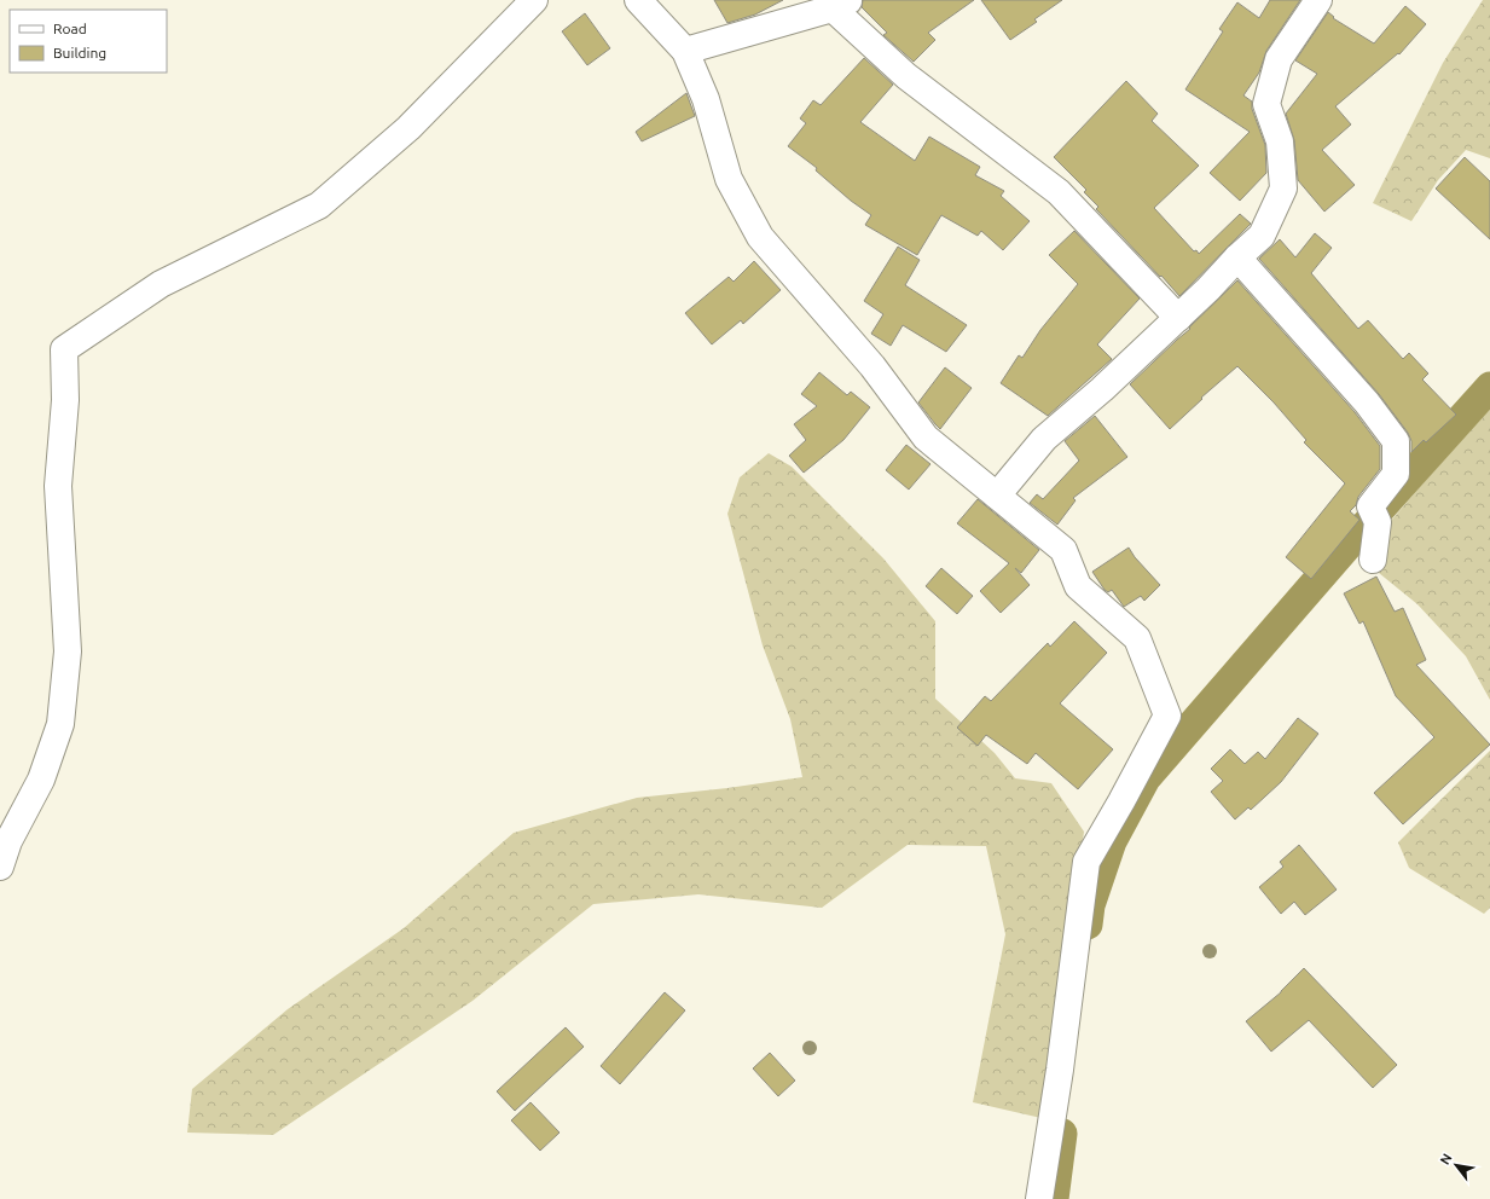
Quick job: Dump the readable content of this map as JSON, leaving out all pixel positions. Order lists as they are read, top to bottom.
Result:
{
  "legend": ["Road", "Building"],
  "north": "top left"
}
